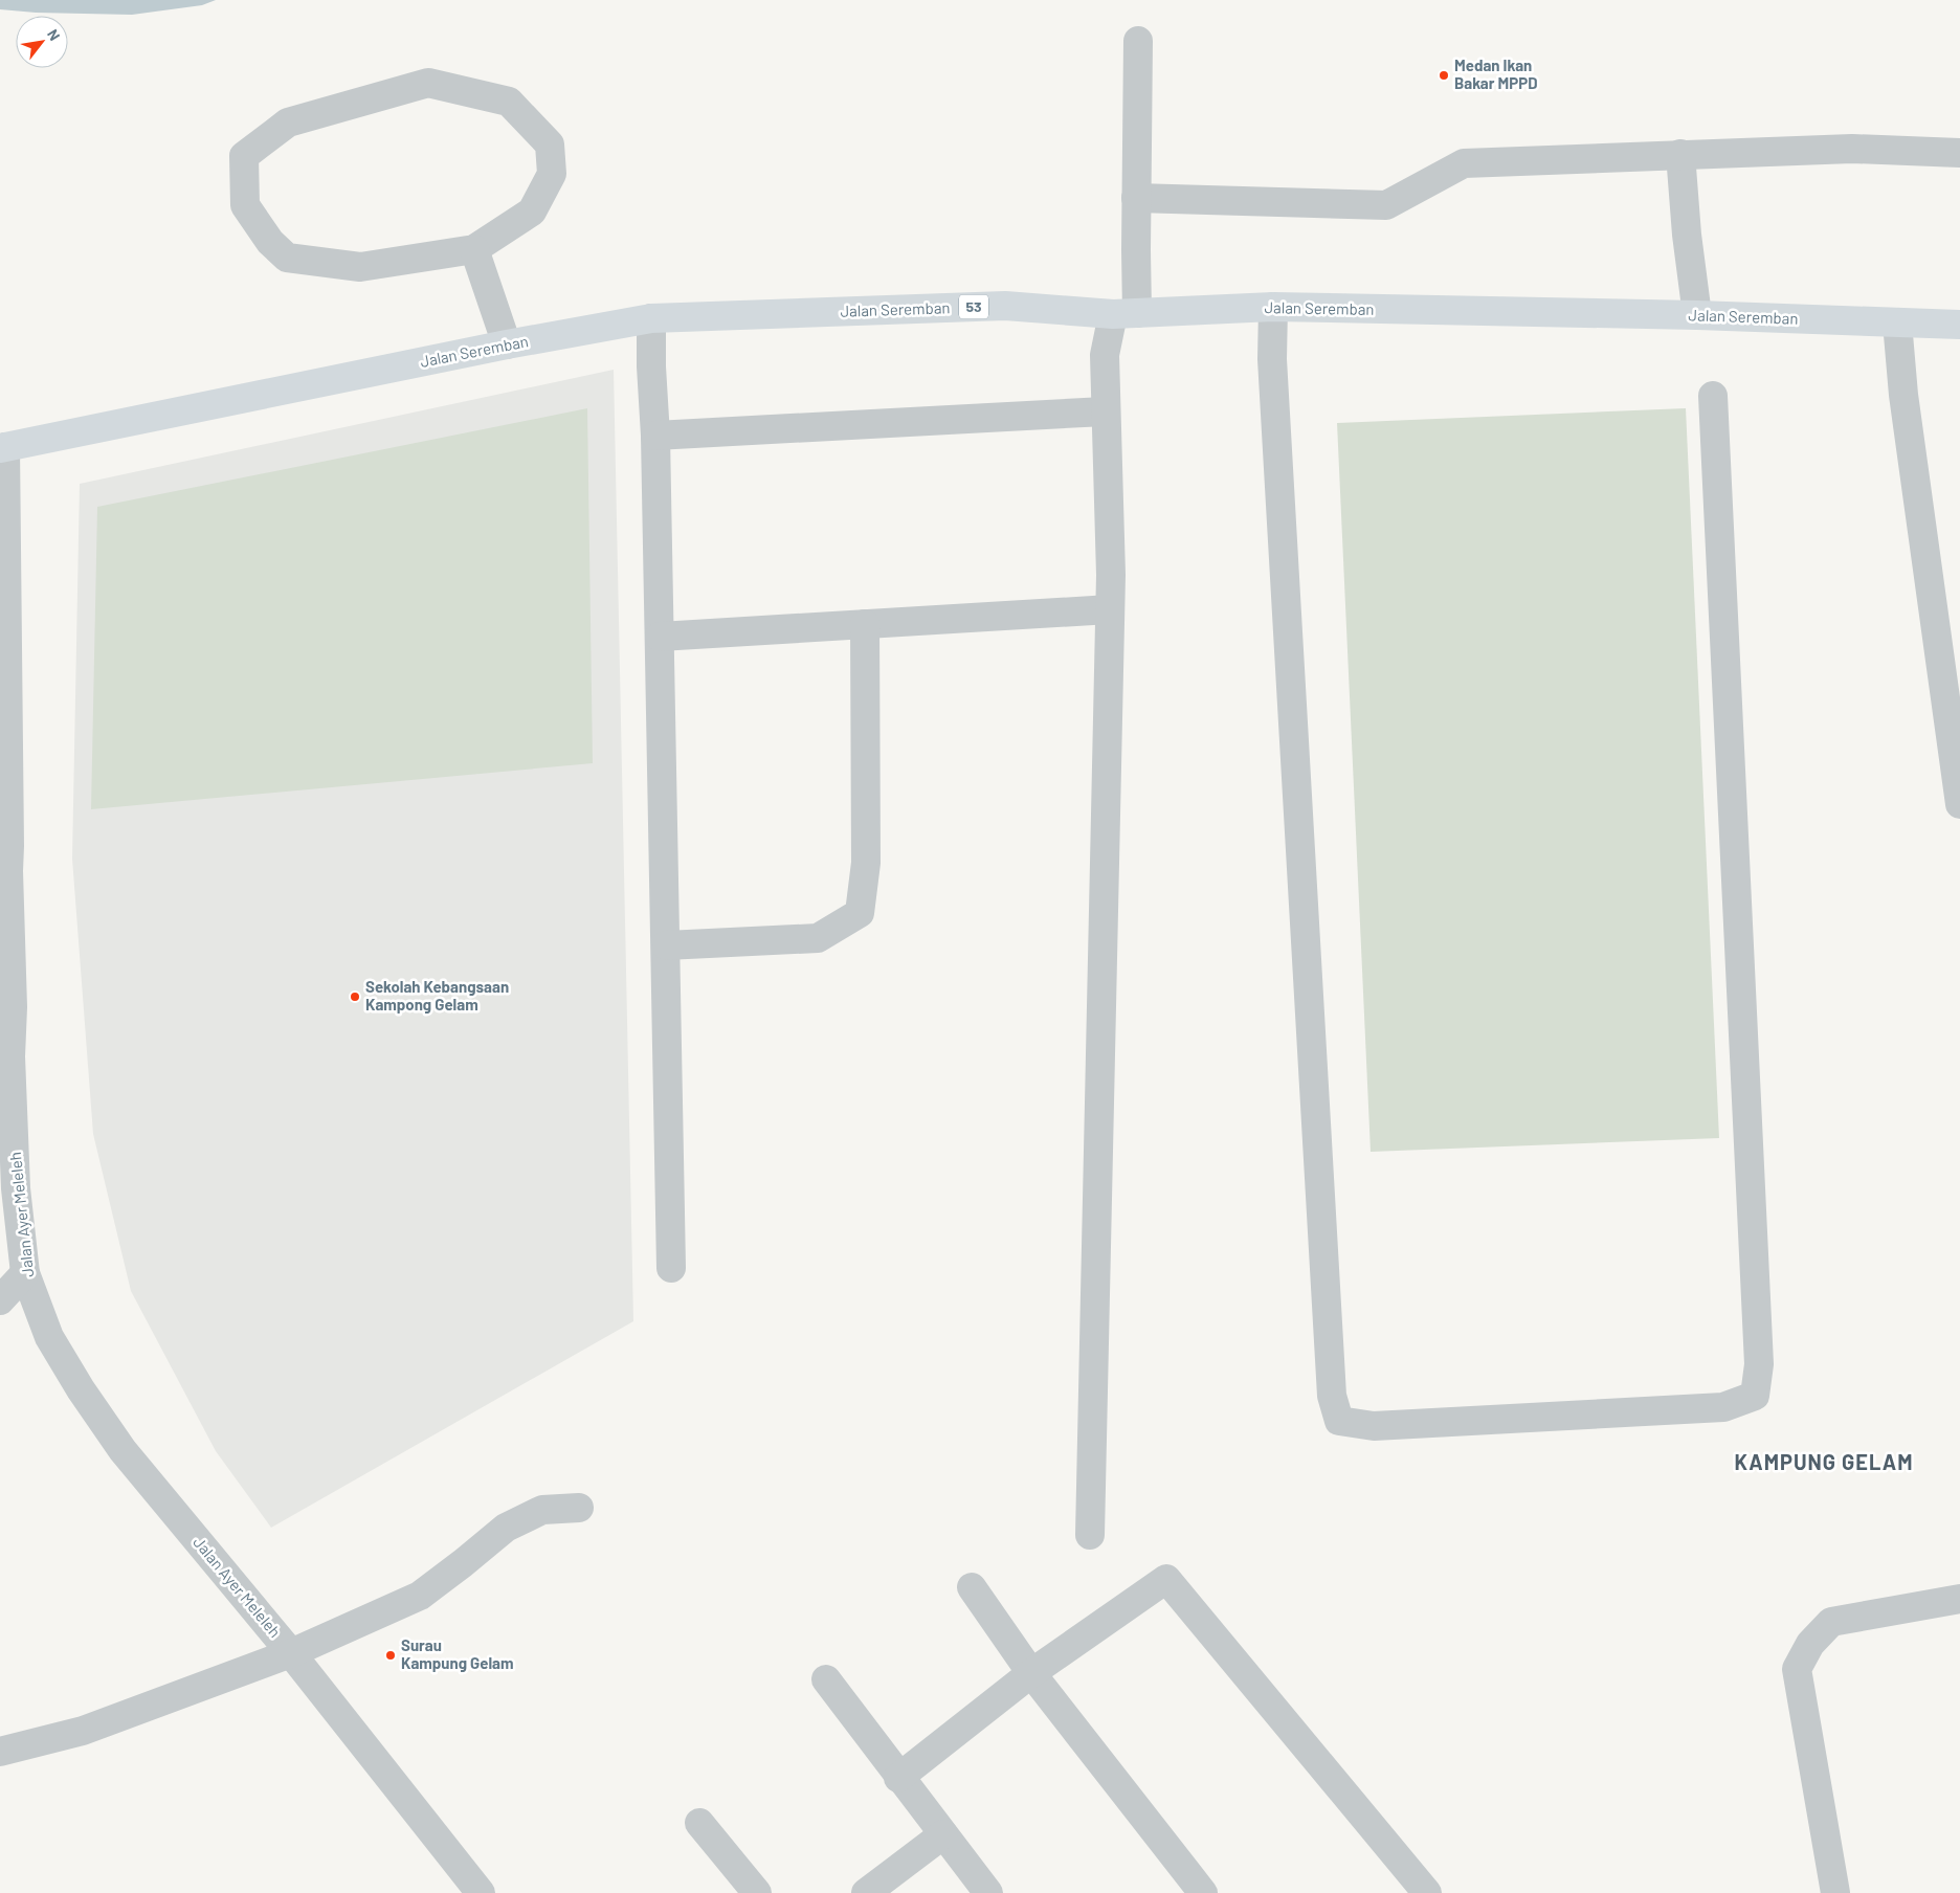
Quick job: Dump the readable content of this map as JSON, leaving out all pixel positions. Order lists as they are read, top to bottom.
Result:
{
  "streets": {
    "main road": ["53", "Jalan Seremban"],
    "street": ["Jalan Ayer Meleleh"]
  },
  "crossings": [
    ["Jalan Seremban", "Jalan Ayer Meleleh"]
  ],
  "districts": ["KAMPUNG GELAM"],
  "places": ["Medan Ikan Bakar MPPD", "Sekolah Kebangsaan Kampong Gelam", "Surau Kampung Gelam"],
  "north": "top right"
}
